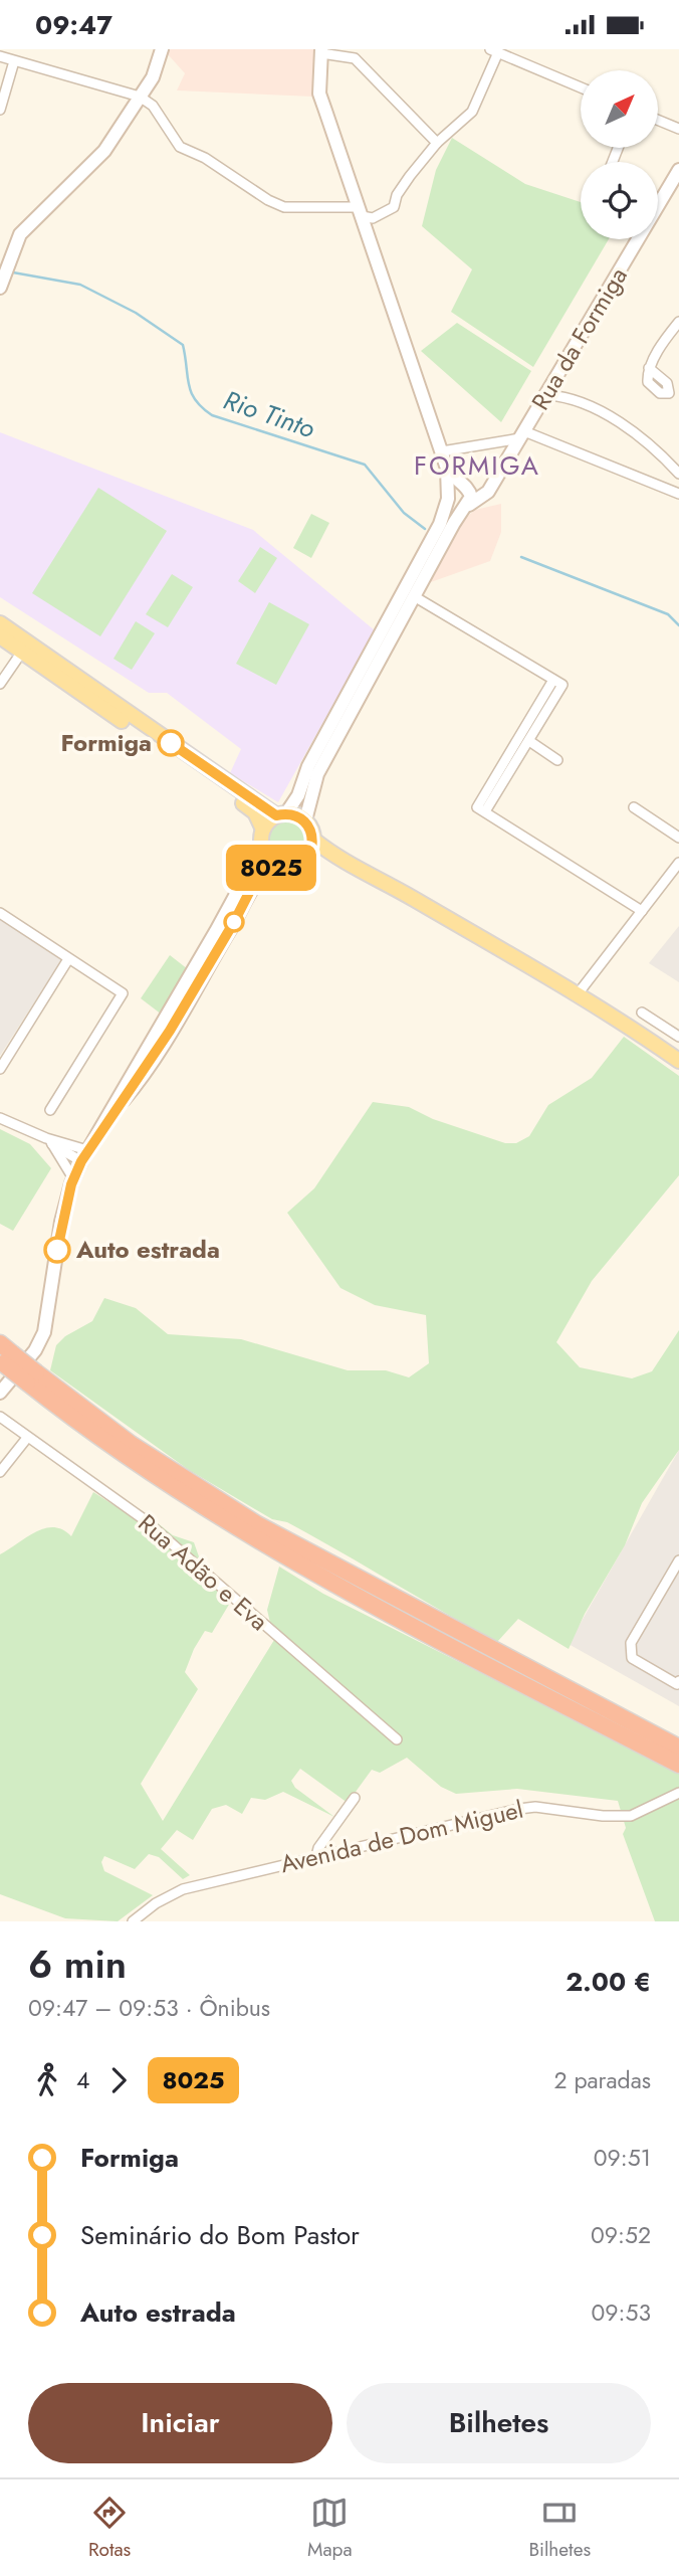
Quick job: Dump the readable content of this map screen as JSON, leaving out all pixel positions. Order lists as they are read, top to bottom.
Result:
{
  "streets": {
    "main road": ["Rua da Formiga"],
    "street": ["Rua Adão e Eva", "Avenida de Dom Miguel"]
  },
  "districts": ["FORMIGA"],
  "water": ["Rio Tinto"],
  "places": ["Formiga", "Auto estrada"],
  "lines": ["bus line 8025"],
  "north": "top right",
  "page": {
    "status": "09:47",
    "on_map": "8025",
    "heading": ["6 min", "09:47 – 09:53 · Ônibus", "2.00 €"],
    "legs": ["4", "8025", "2 paradas"],
    "list": [
      {
        "name": "Formiga",
        "value": "09:51"
      },
      {
        "name": "Seminário do Bom Pastor",
        "value": "09:52"
      },
      {
        "name": "Auto estrada",
        "value": "09:53"
      }
    ],
    "buttons": ["Iniciar", "Bilhetes"],
    "tabs": ["Rotas", "Mapa", "Bilhetes"]
  }
}
